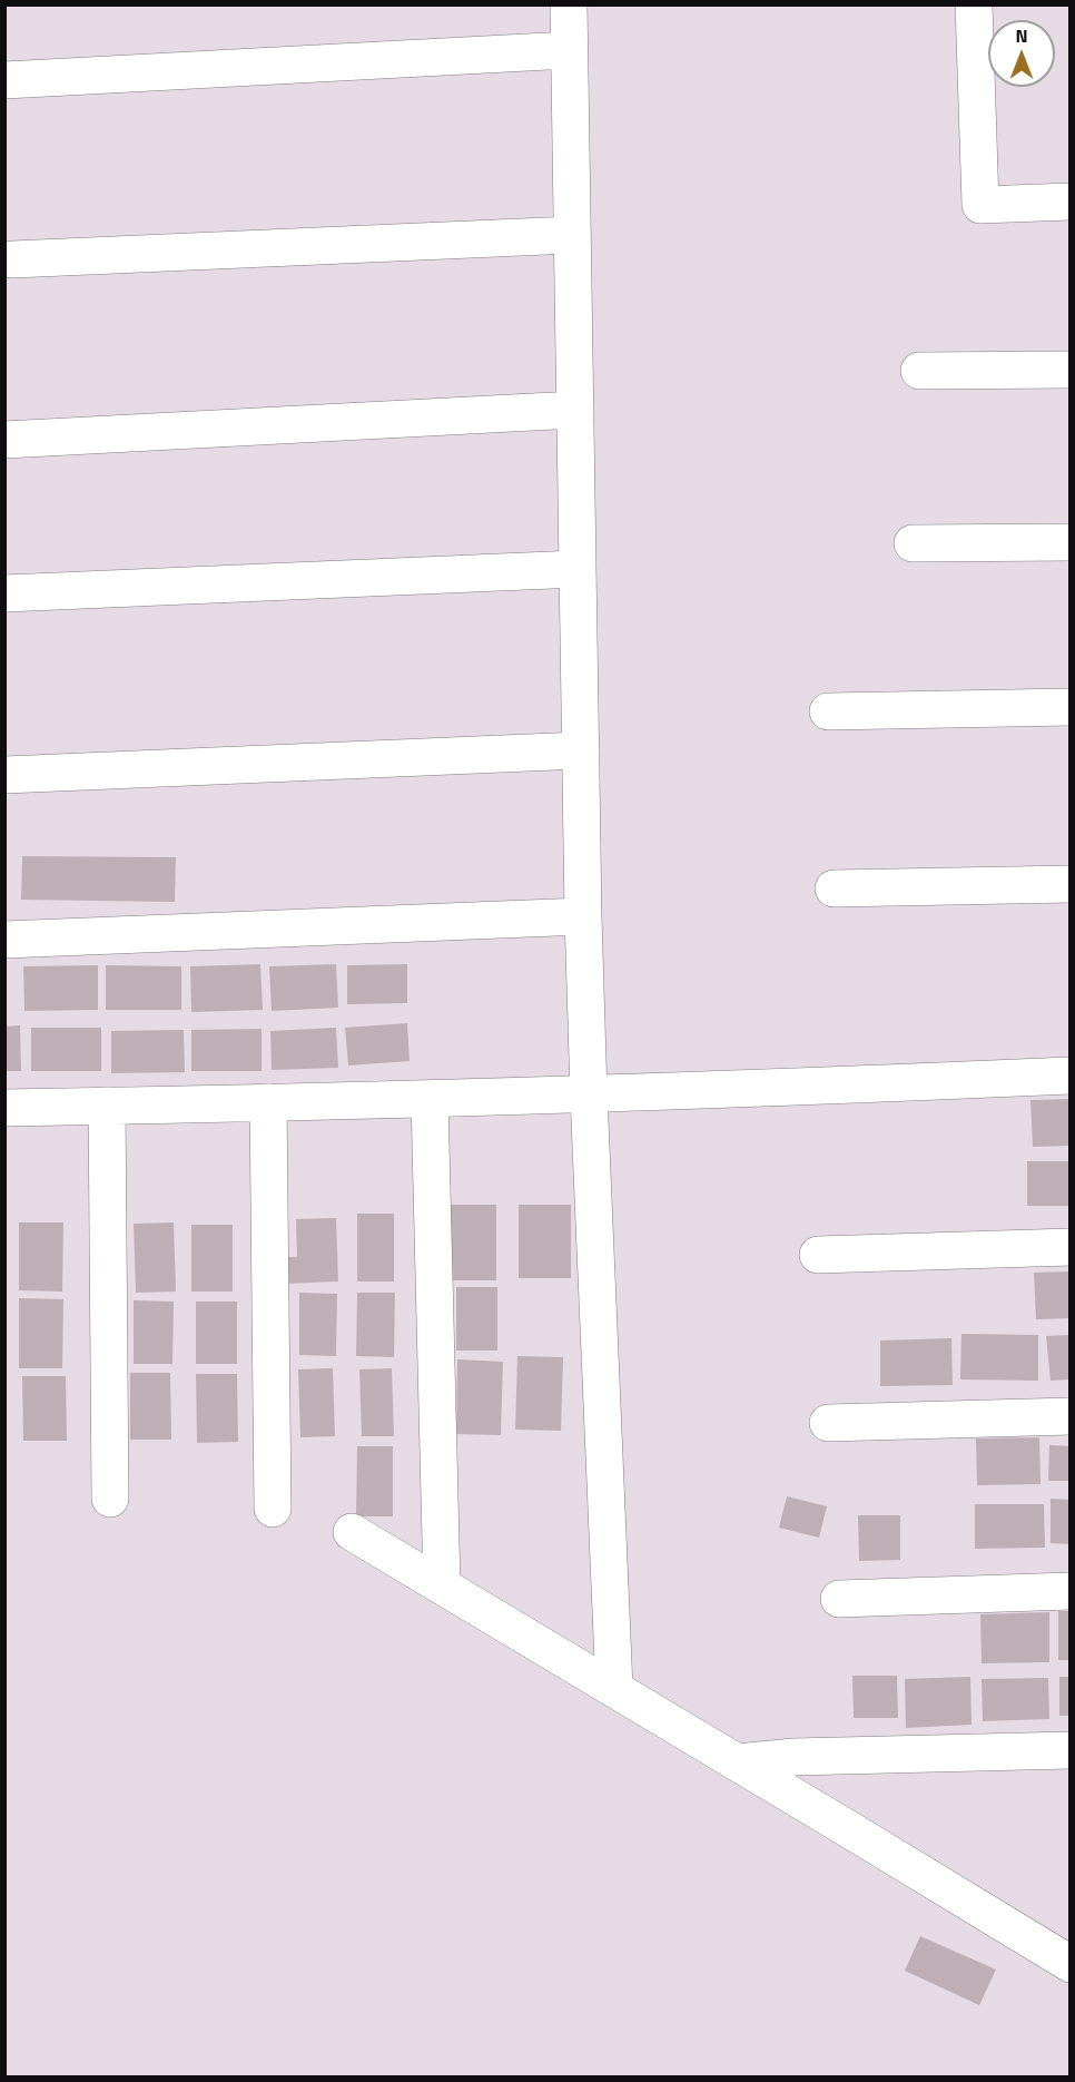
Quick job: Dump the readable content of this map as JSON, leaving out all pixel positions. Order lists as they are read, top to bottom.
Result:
{
  "north": "top"
}
